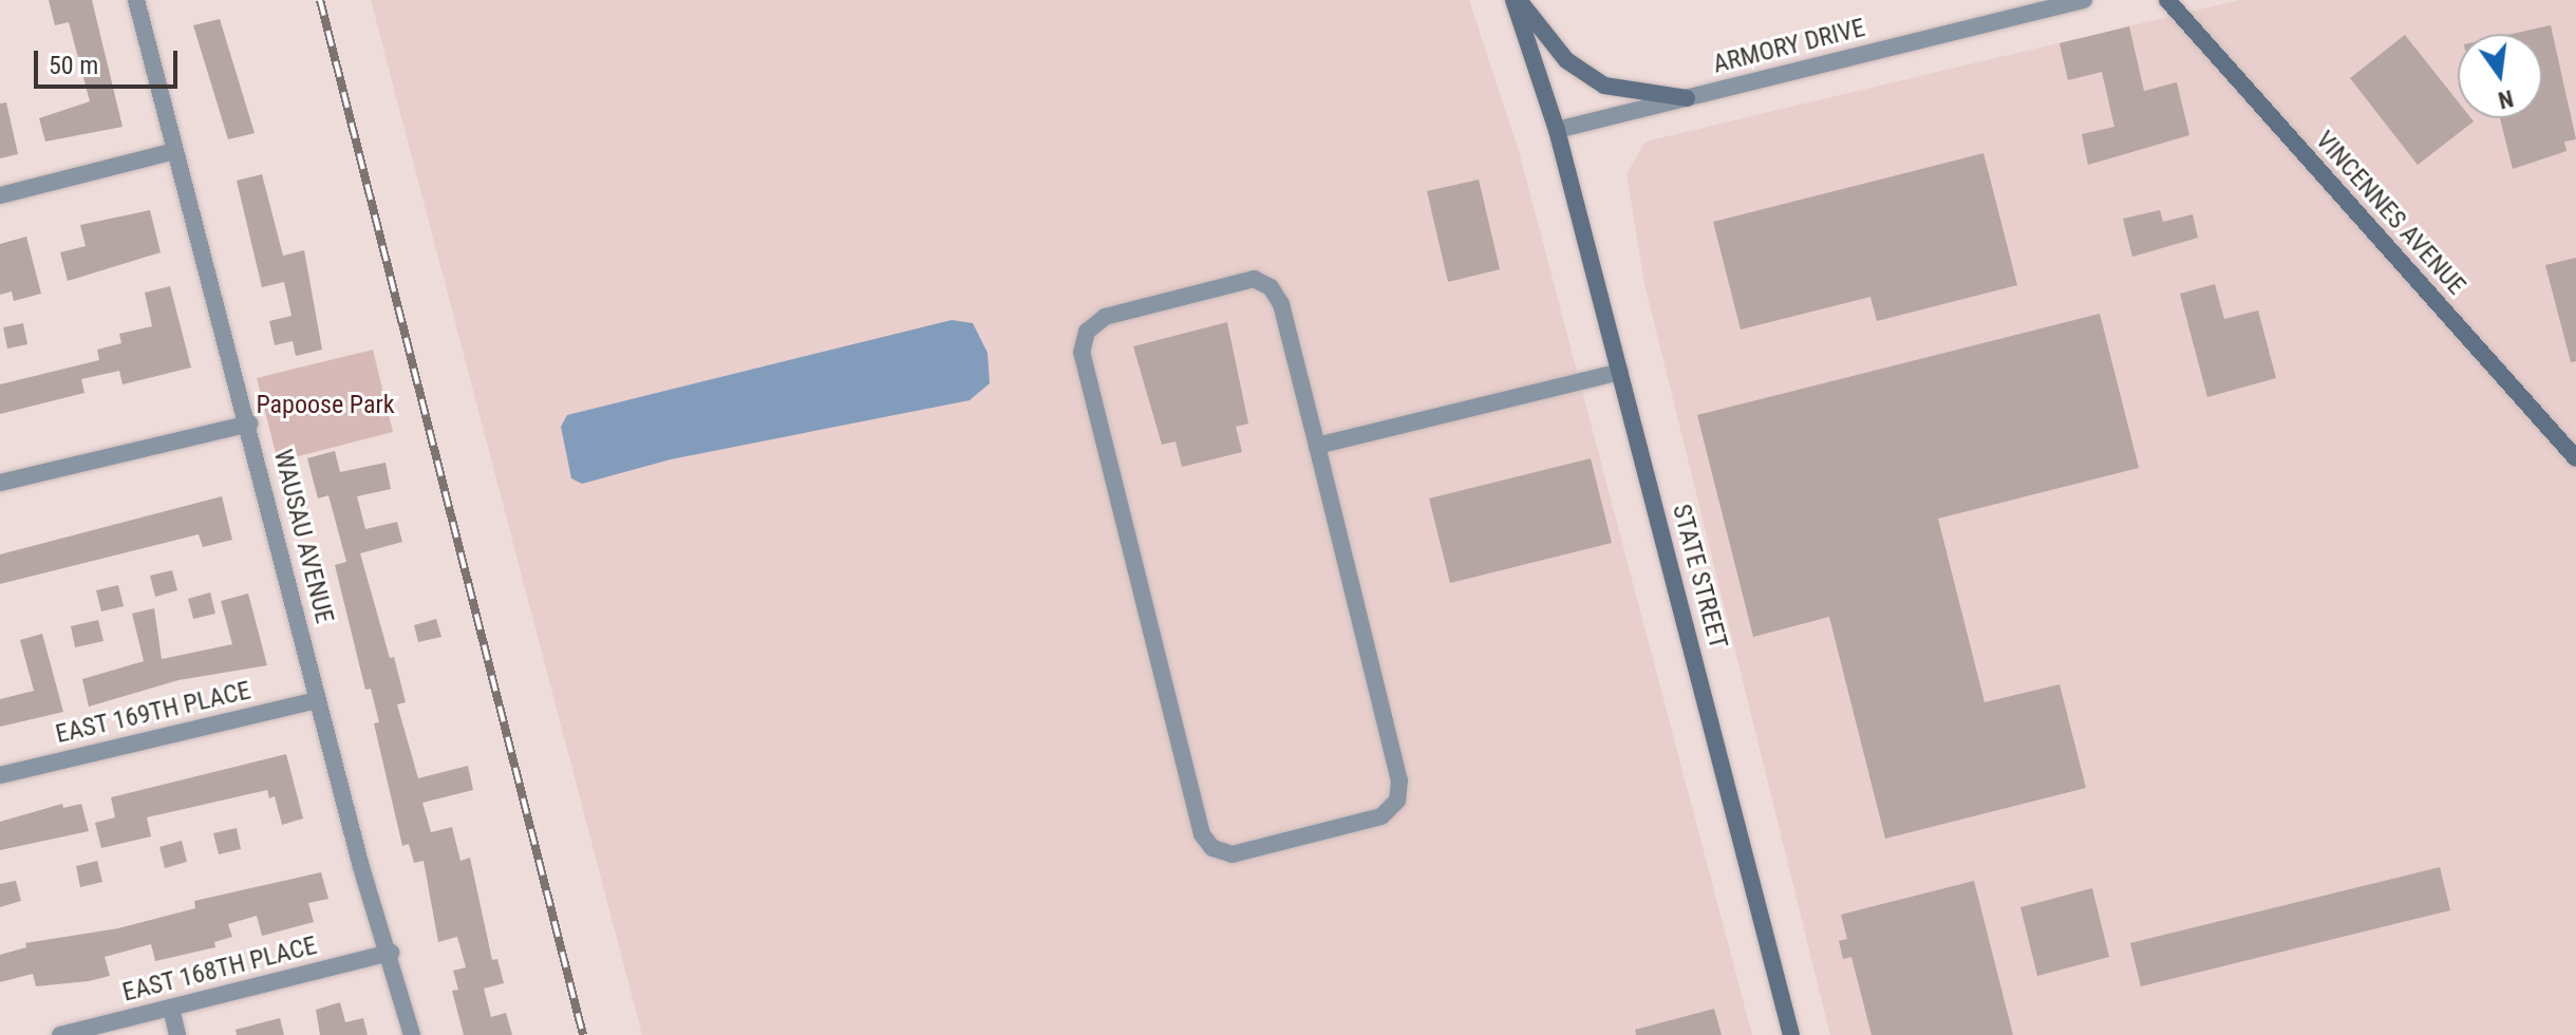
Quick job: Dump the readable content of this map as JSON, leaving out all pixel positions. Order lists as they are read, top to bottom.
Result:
{
  "streets": {
    "street": [
      "ARMORY DRIVE",
      "VINCENNES AVENUE",
      "WAUSAU AVENUE",
      "STATE STREET",
      "EAST 169TH PLACE",
      "EAST 168TH PLACE"
    ]
  },
  "crossings": [
    ["ARMORY DRIVE", "STATE STREET"],
    ["WAUSAU AVENUE", "EAST 169TH PLACE"],
    ["WAUSAU AVENUE", "EAST 168TH PLACE"]
  ],
  "parks": ["Papoose Park"],
  "scale_bar": "50 m",
  "north": "bottom"
}
